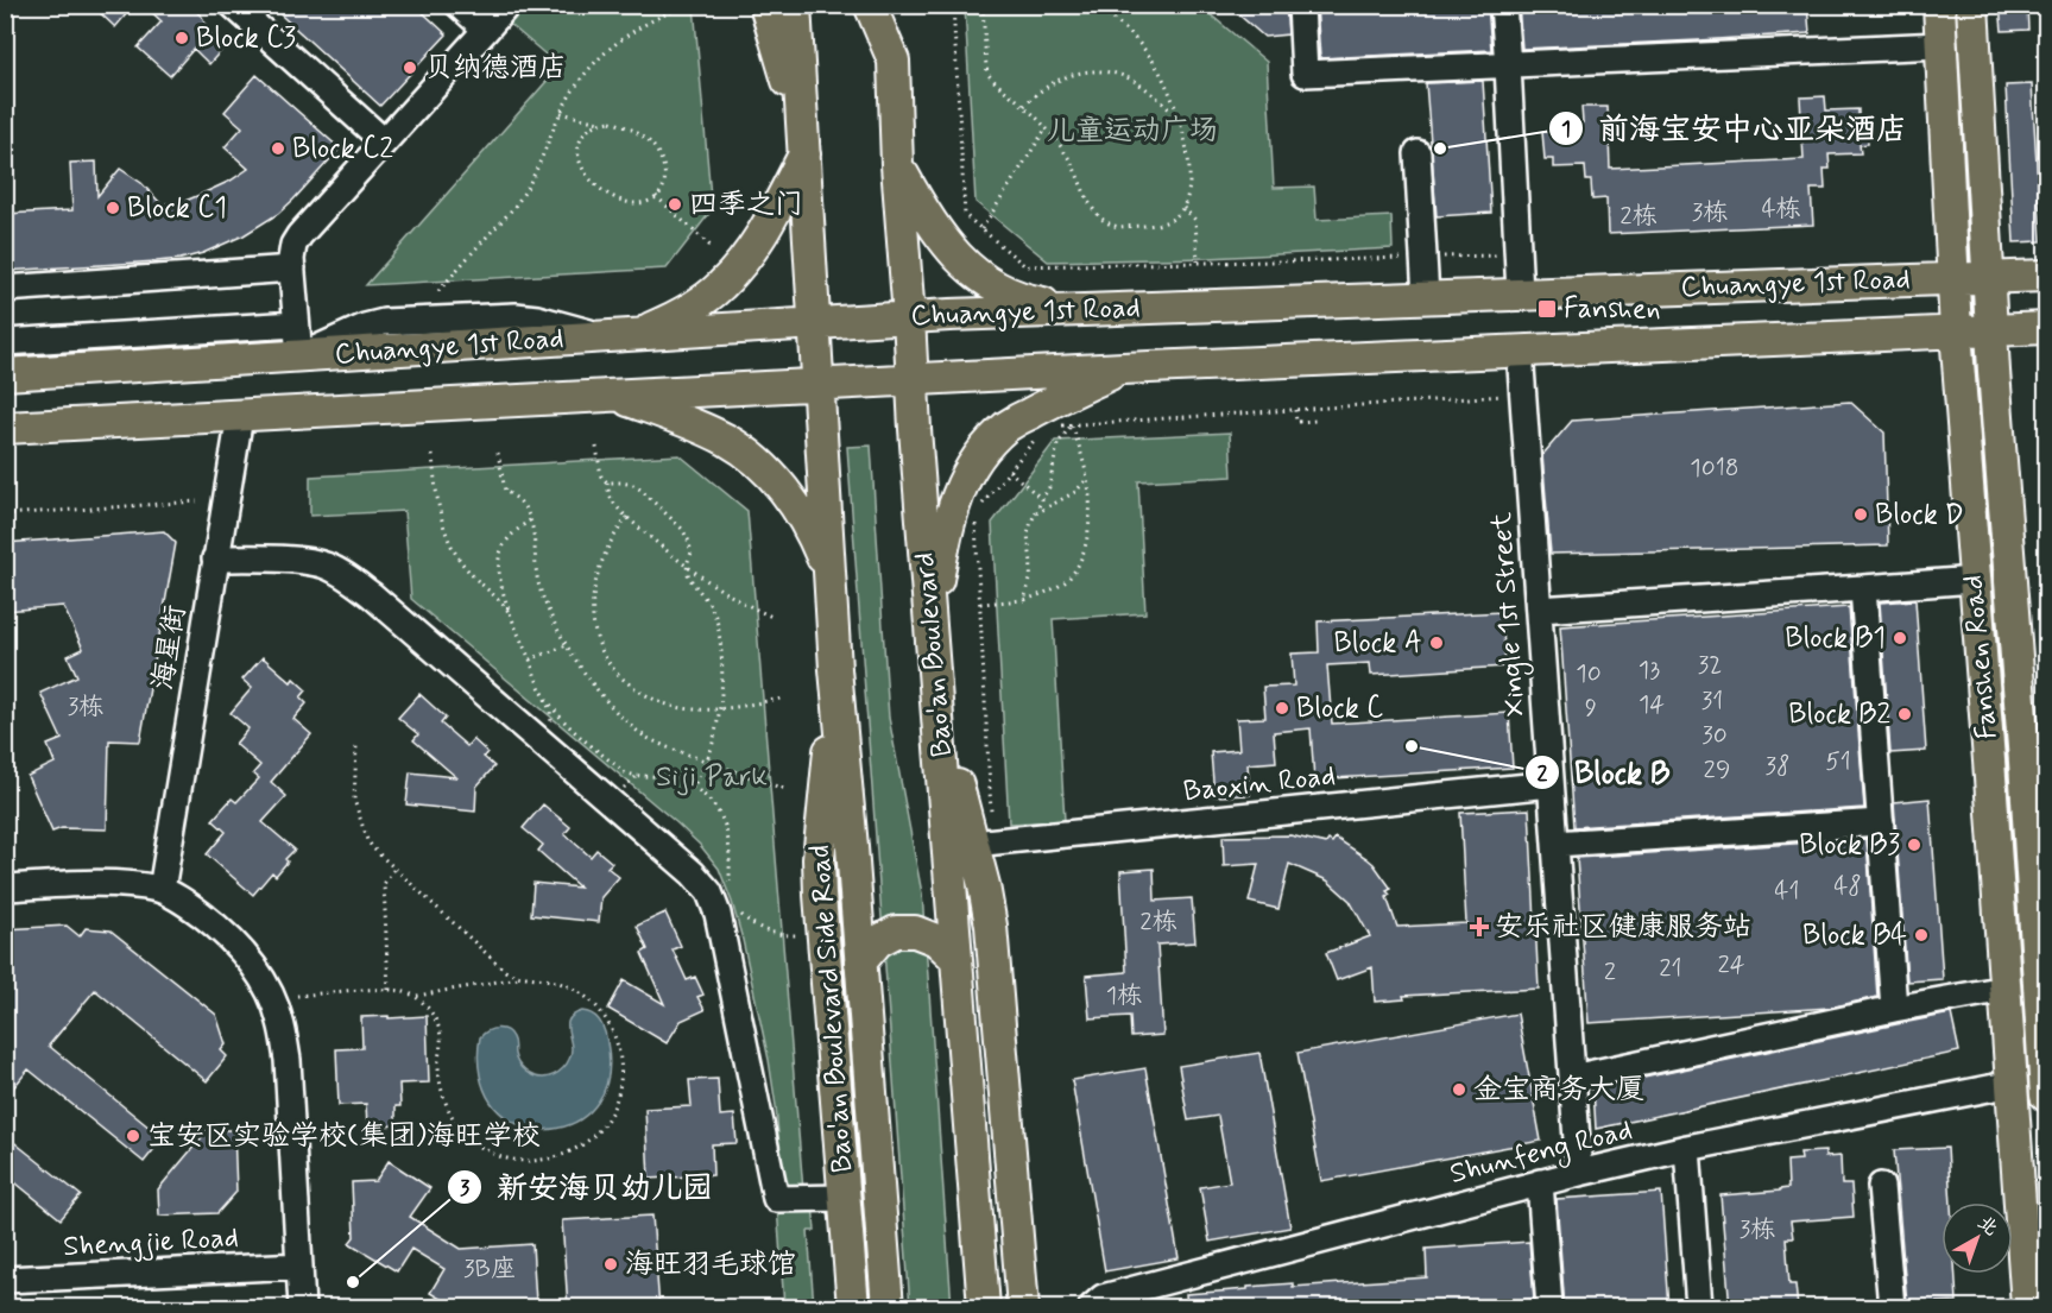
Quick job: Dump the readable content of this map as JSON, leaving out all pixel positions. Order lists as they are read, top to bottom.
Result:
{
  "streets": {
    "main road": [
      "Chuangye 1st Road",
      "Bao'an Boulevard",
      "Fanshen Road",
      "Bao'an Boulevard Side Road"
    ],
    "street": [
      "Xingle 1st Street",
      "海星街",
      "Baoxin Road",
      "Shunfeng Road",
      "Shengjie Road"
    ]
  },
  "crossings": [
    ["Chuangye 1st Road", "Xingle 1st Street"],
    ["Chuangye 1st Road", "海星街"],
    ["Chuangye 1st Road", "Bao'an Boulevard"],
    ["Chuangye 1st Road", "Fanshen Road"],
    ["Xingle 1st Street", "Baoxin Road"],
    ["Xingle 1st Street", "Shunfeng Road"],
    ["Fanshen Road", "Shunfeng Road"]
  ],
  "parks": ["儿童运动广场", "Siji Park"],
  "places": {
    "other": [
      "Block C3",
      "贝纳德酒店",
      "Block C2",
      "前海宝安中心亚朵酒店",
      "四季之门",
      "Block C1",
      "Block D",
      "Block B1",
      "Block A",
      "Block C",
      "Block B2",
      "Block B",
      "Block B3",
      "Block B4",
      "金宝商务大厦",
      "宝安区实验学校(集团)海旺学校",
      "海旺羽毛球馆",
      "新安海贝幼儿园"
    ],
    "transit": ["Fanshen"],
    "health": ["安乐社区健康服务站"]
  },
  "house_numbers": [
    "4栋",
    "3栋",
    "2栋",
    "1018",
    "32",
    "13",
    "10",
    "31",
    "14",
    "3栋",
    "9",
    "30",
    "51",
    "38",
    "29",
    "48",
    "41",
    "2栋",
    "24",
    "21",
    "2",
    "1栋",
    "3栋",
    "3B座"
  ],
  "north": "top right"
}
